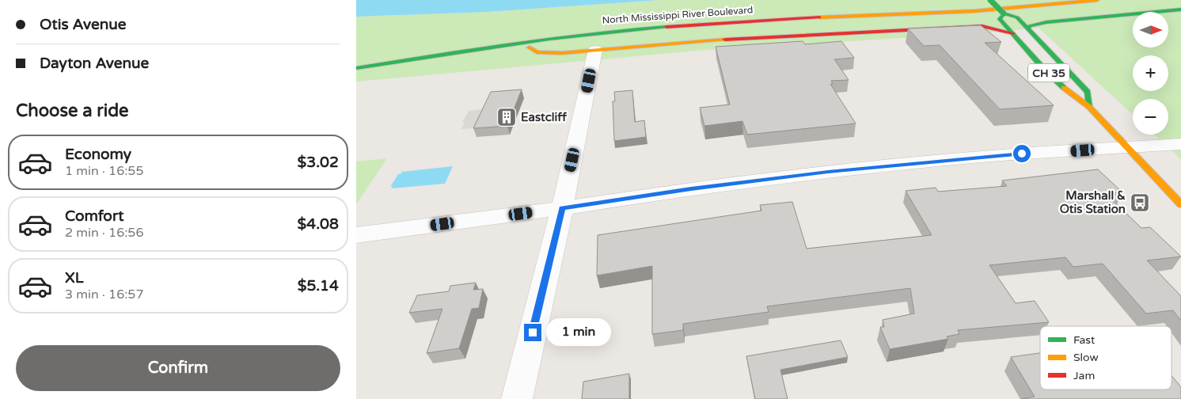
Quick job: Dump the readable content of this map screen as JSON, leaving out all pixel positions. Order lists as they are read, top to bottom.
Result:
{
  "streets": {
    "street": ["North Mississippi River Boulevard", "CH 35"]
  },
  "places": {
    "building": ["Eastcliff"],
    "bus stop": ["Marshall & Otis Station"]
  },
  "legend": ["Fast", "Slow", "Jam"],
  "north": "right",
  "page": {
    "banner": ["Otis Avenue", "Dayton Avenue"],
    "map_buttons": ["+", "−"],
    "heading": "Choose a ride",
    "list": [
      {
        "name": "Economy",
        "note": "1 min · 16:55",
        "value": "$3.02"
      },
      {
        "name": "Comfort",
        "note": "2 min · 16:56",
        "value": "$4.08"
      },
      {
        "name": "XL",
        "note": "3 min · 16:57",
        "value": "$5.14"
      }
    ],
    "bubble": "1 min",
    "buttons": "Confirm"
  }
}
